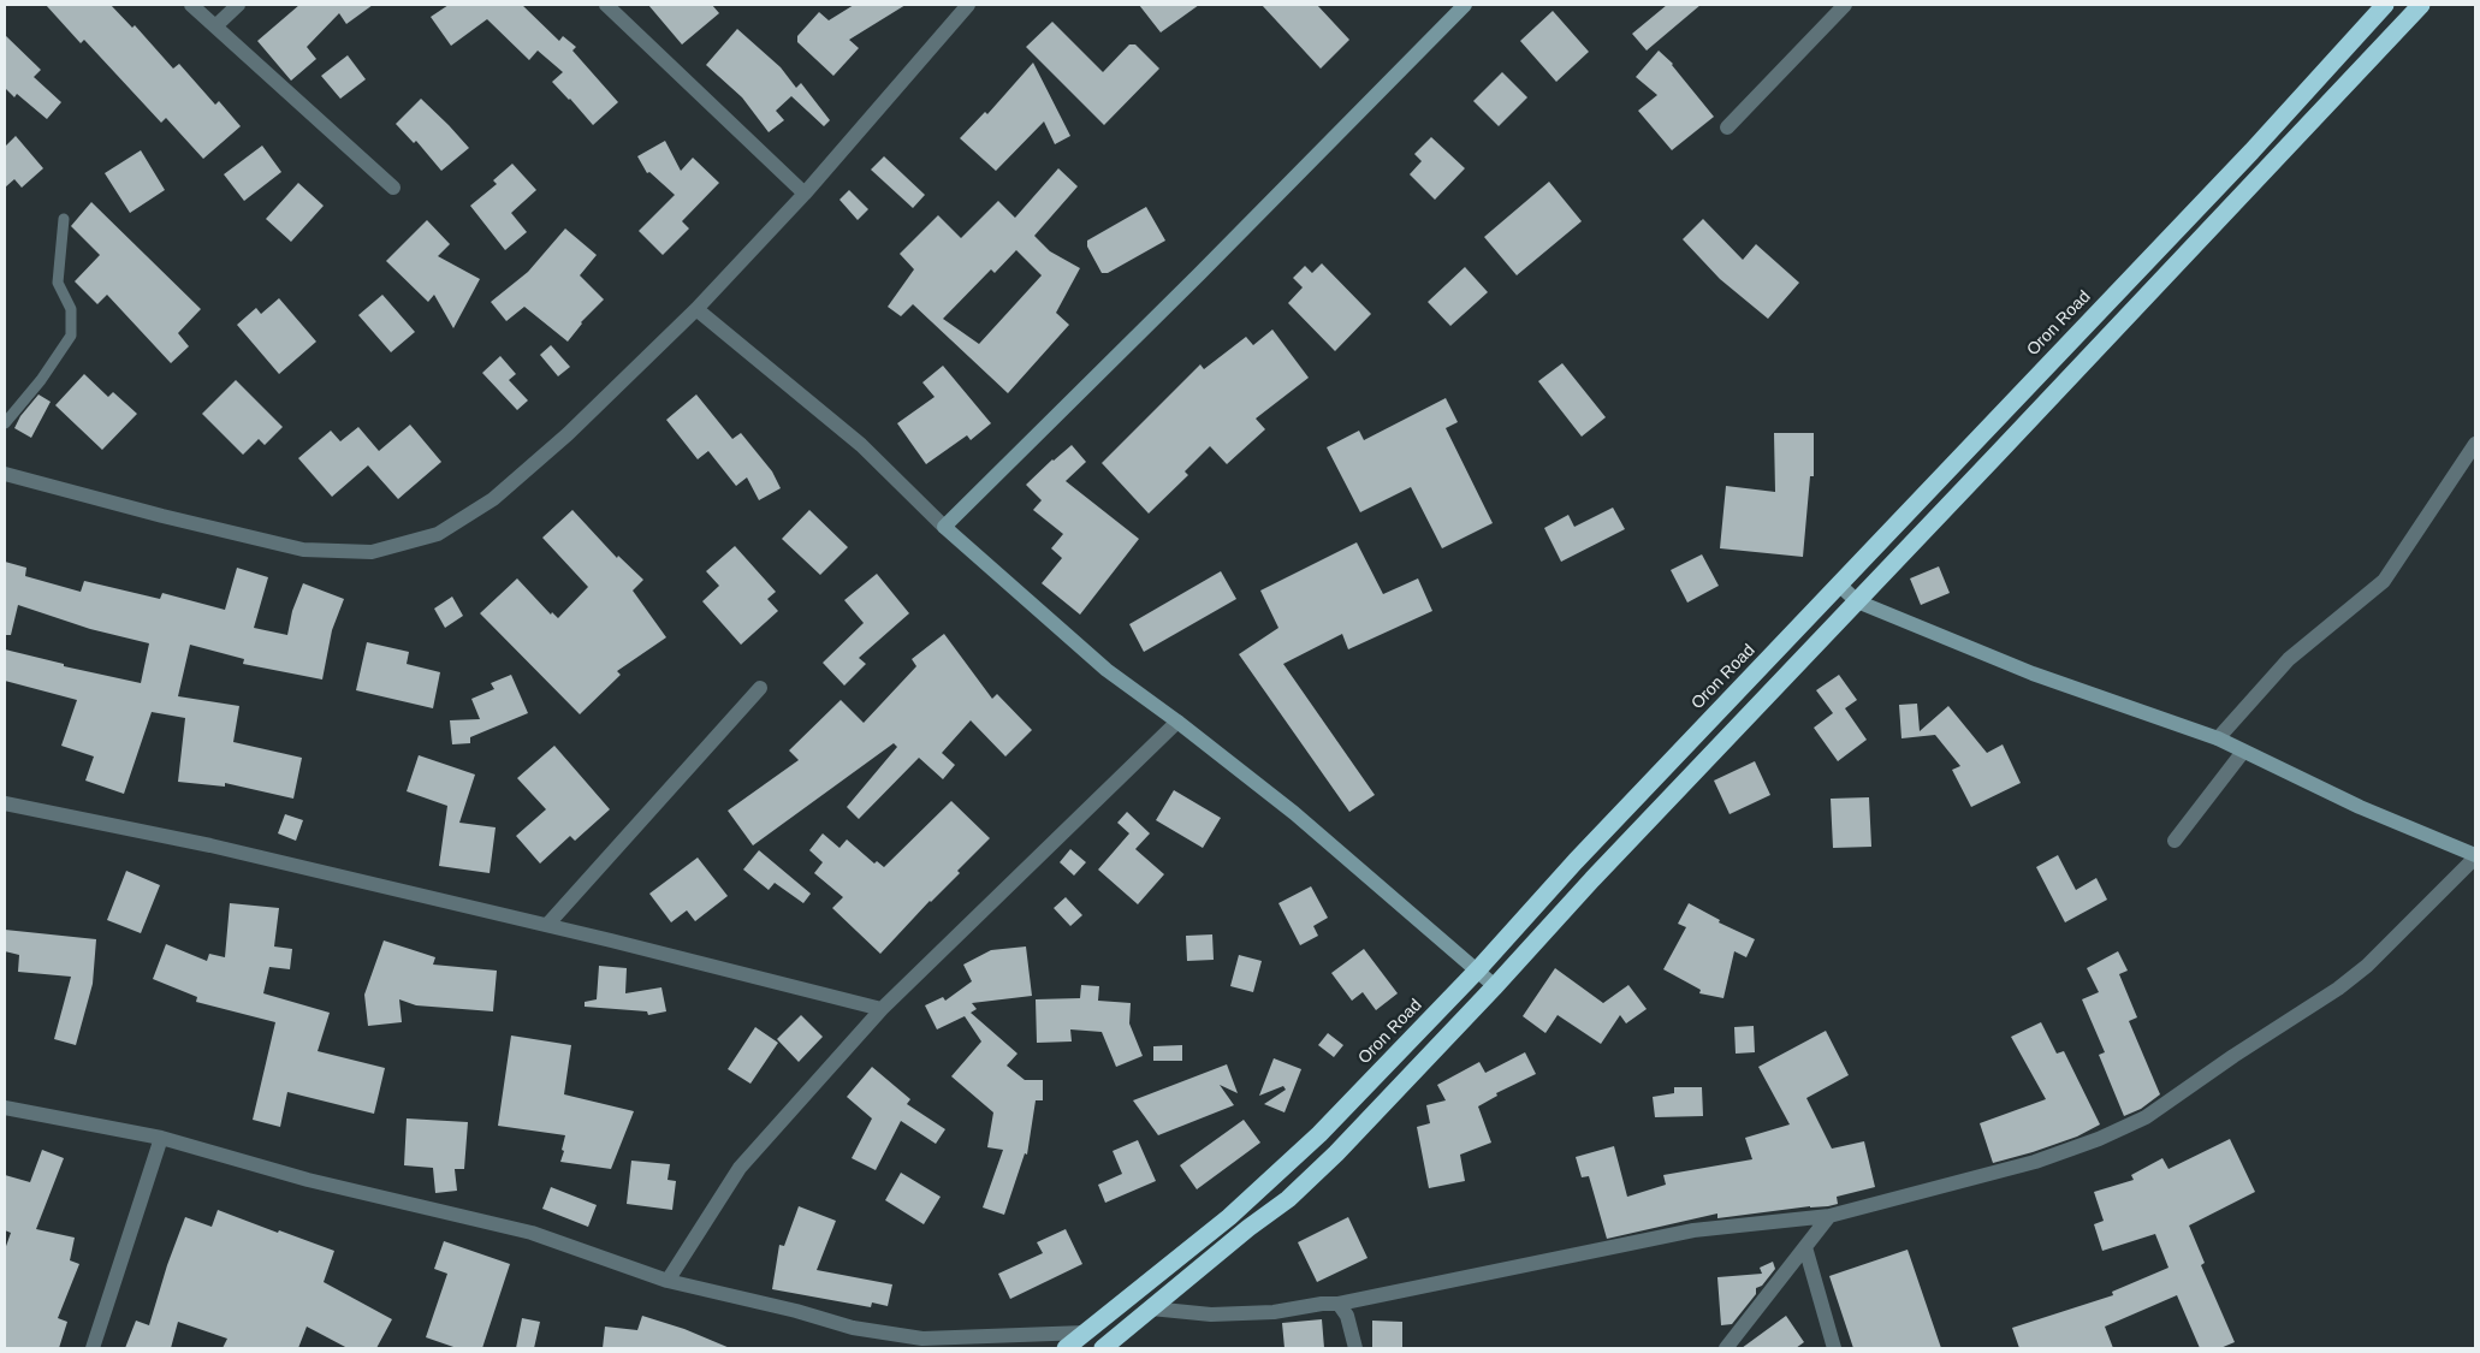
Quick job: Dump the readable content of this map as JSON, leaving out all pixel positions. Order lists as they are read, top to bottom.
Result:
{
  "streets": {
    "highway": ["Oron Road"]
  }
}
